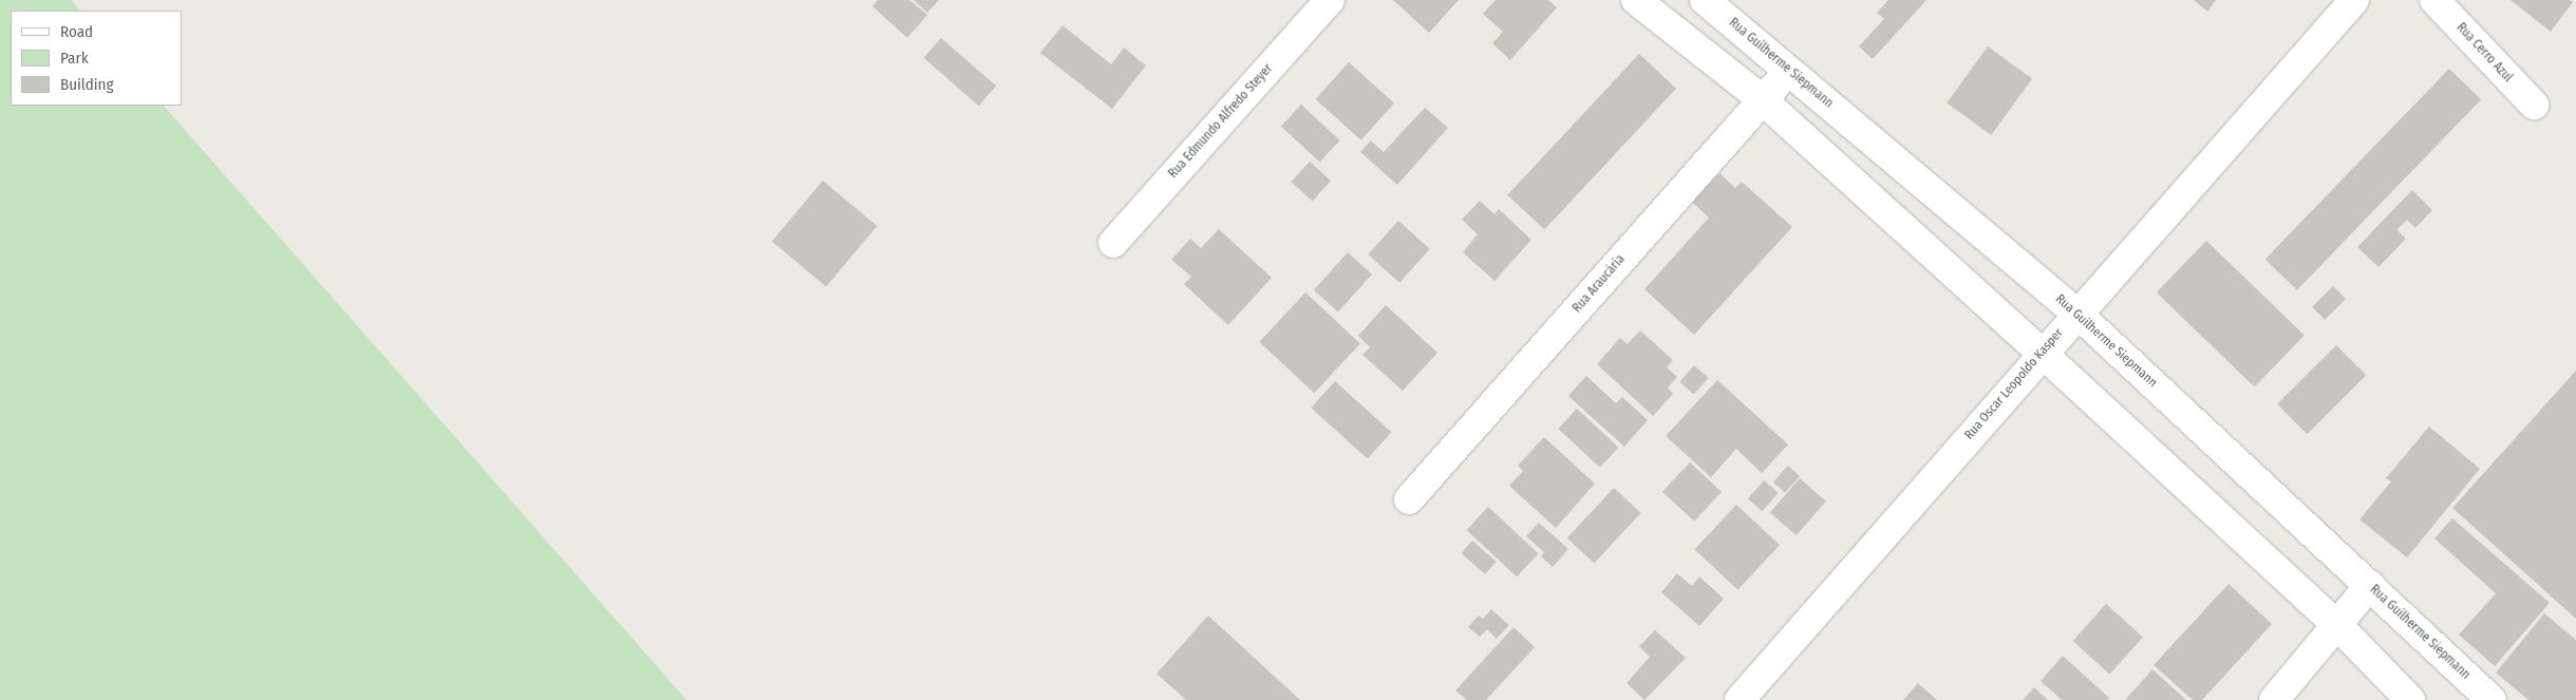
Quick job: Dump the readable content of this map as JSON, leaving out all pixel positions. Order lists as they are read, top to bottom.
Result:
{
  "streets": {
    "street": [
      "Rua Cerro Azul",
      "Rua Guilherme Siepmann",
      "Rua Edmundo Alfredo Steyer",
      "Rua Araucária",
      "Rua Oscar Leopoldo Kasper"
    ]
  },
  "crossings": [
    ["Rua Guilherme Siepmann", "Rua Araucária"],
    ["Rua Guilherme Siepmann", "Rua Oscar Leopoldo Kasper"]
  ],
  "legend": ["Road", "Park", "Building"]
}
